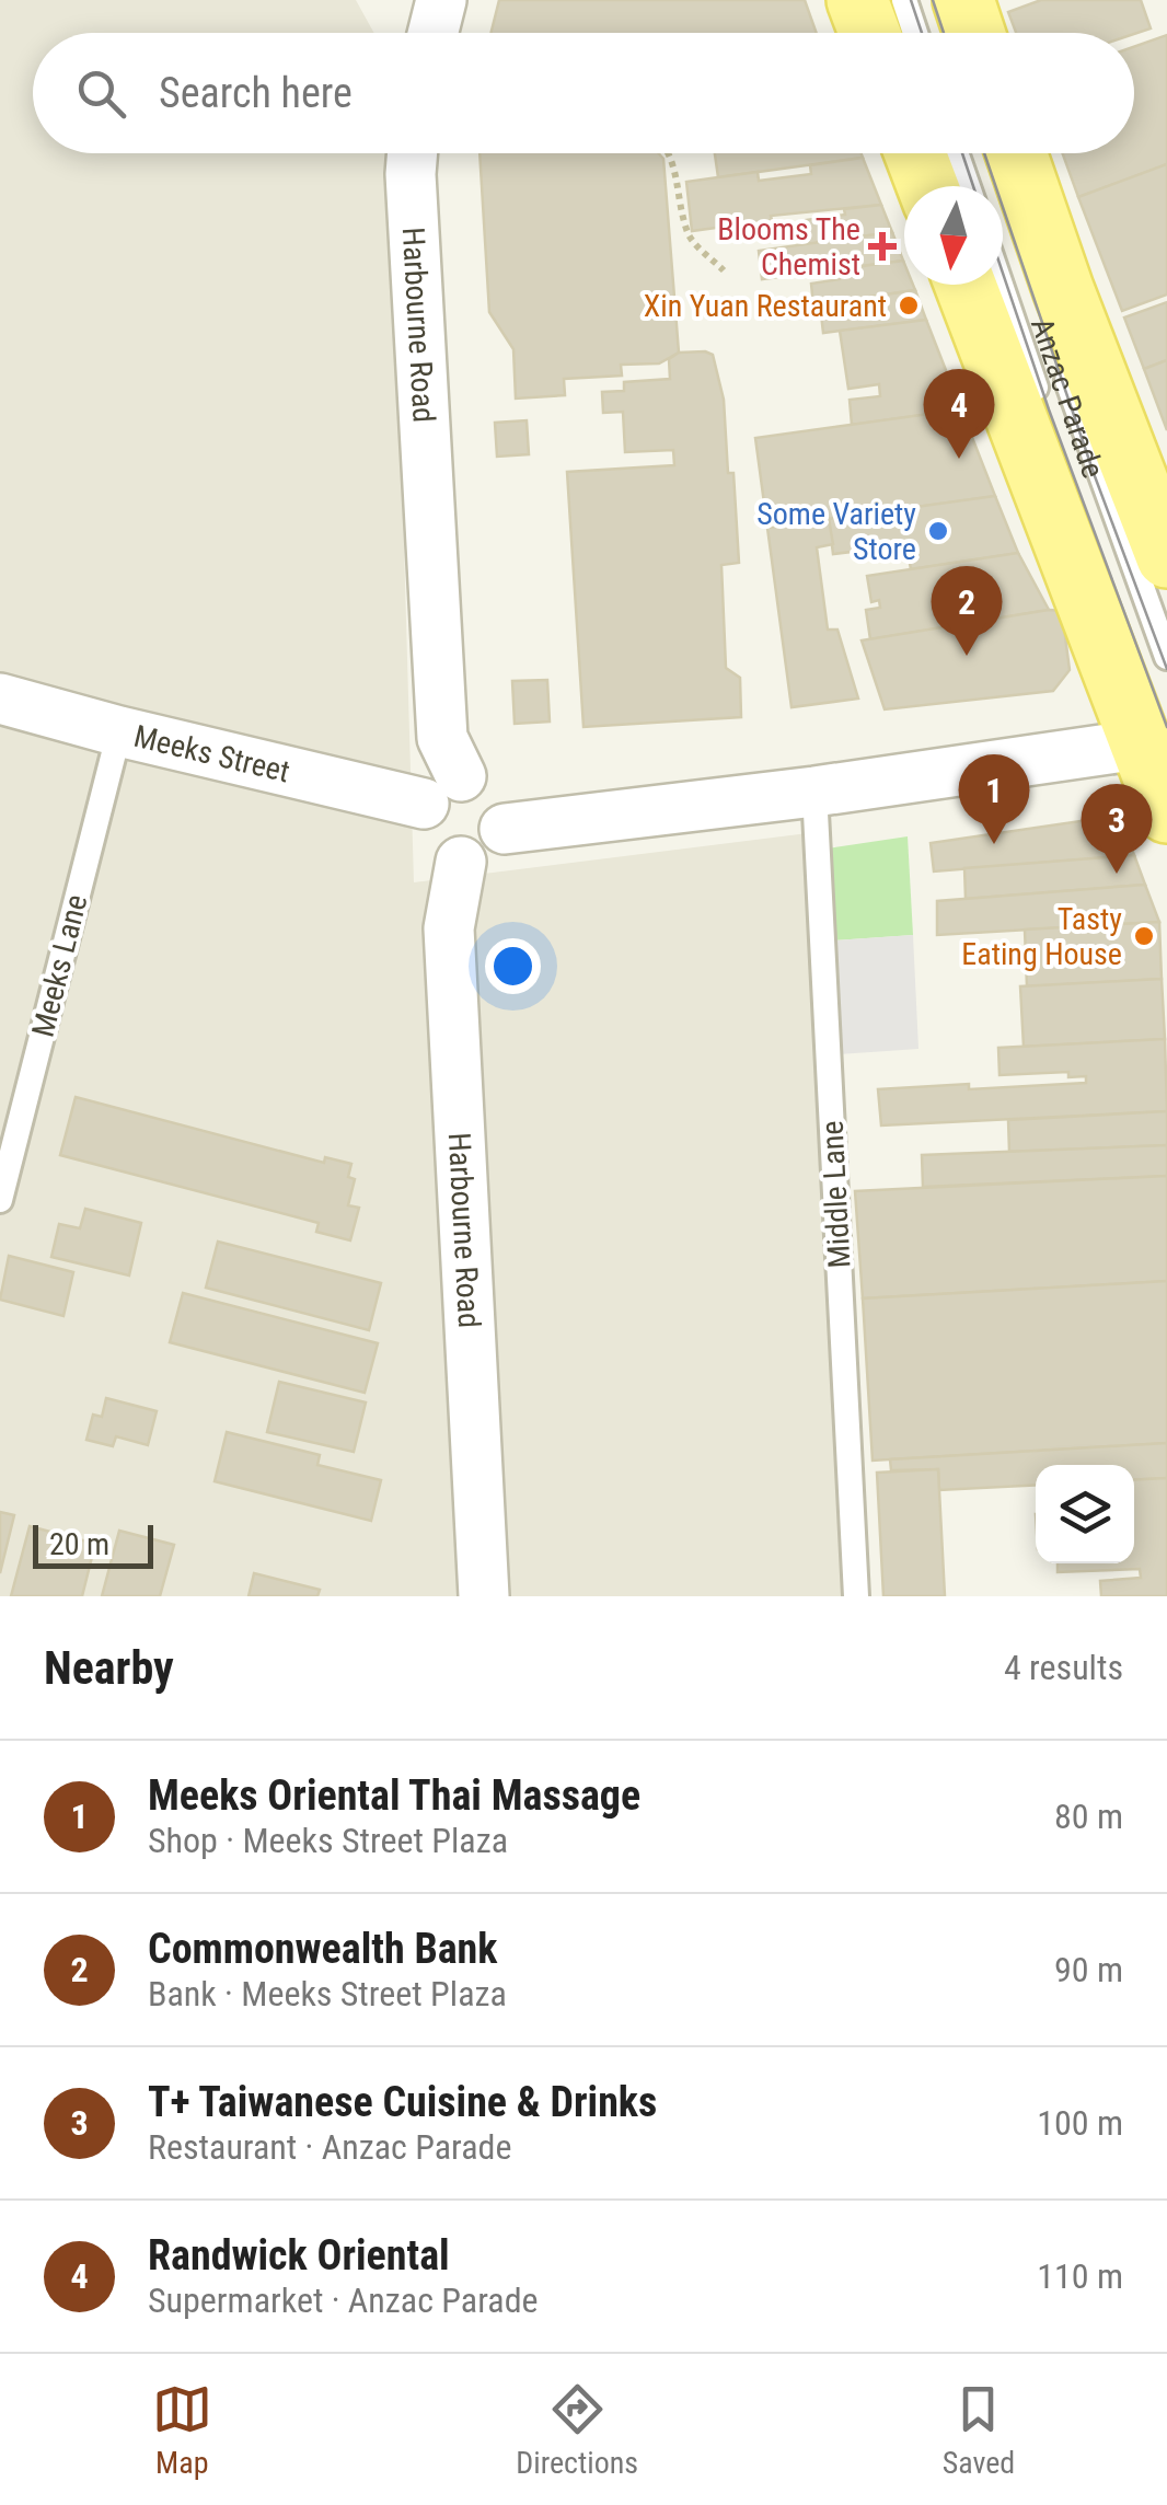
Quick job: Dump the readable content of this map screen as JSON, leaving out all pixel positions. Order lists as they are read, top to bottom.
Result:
{
  "streets": {
    "main road": ["Anzac Parade"],
    "street": ["Harbourne Road", "Meeks Street"],
    "lane": ["Meeks Lane", "Middle Lane"]
  },
  "crossings": [
    ["Harbourne Road", "Meeks Street"],
    ["Meeks Street", "Meeks Lane"]
  ],
  "places": {
    "health": ["Blooms The Chemist"],
    "other": ["Xin Yuan Restaurant", "Some Variety Store", "Tasty Eating House"]
  },
  "scale_bar": "20 m",
  "north": "bottom",
  "page": {
    "search": "Search here",
    "pins": [
      "4",
      "2",
      "1",
      "3"
    ],
    "scale": "20 m",
    "heading": ["Nearby", "4 results"],
    "list": [
      {
        "mark": "1",
        "name": "Meeks Oriental Thai Massage",
        "note": "Shop · Meeks Street Plaza",
        "value": "80 m"
      },
      {
        "mark": "2",
        "name": "Commonwealth Bank",
        "note": "Bank · Meeks Street Plaza",
        "value": "90 m"
      },
      {
        "mark": "3",
        "name": "T+ Taiwanese Cuisine & Drinks",
        "note": "Restaurant · Anzac Parade",
        "value": "100 m"
      },
      {
        "mark": "4",
        "name": "Randwick Oriental",
        "note": "Supermarket · Anzac Parade",
        "value": "110 m"
      }
    ],
    "nav": ["Map", "Directions", "Saved"]
  }
}
